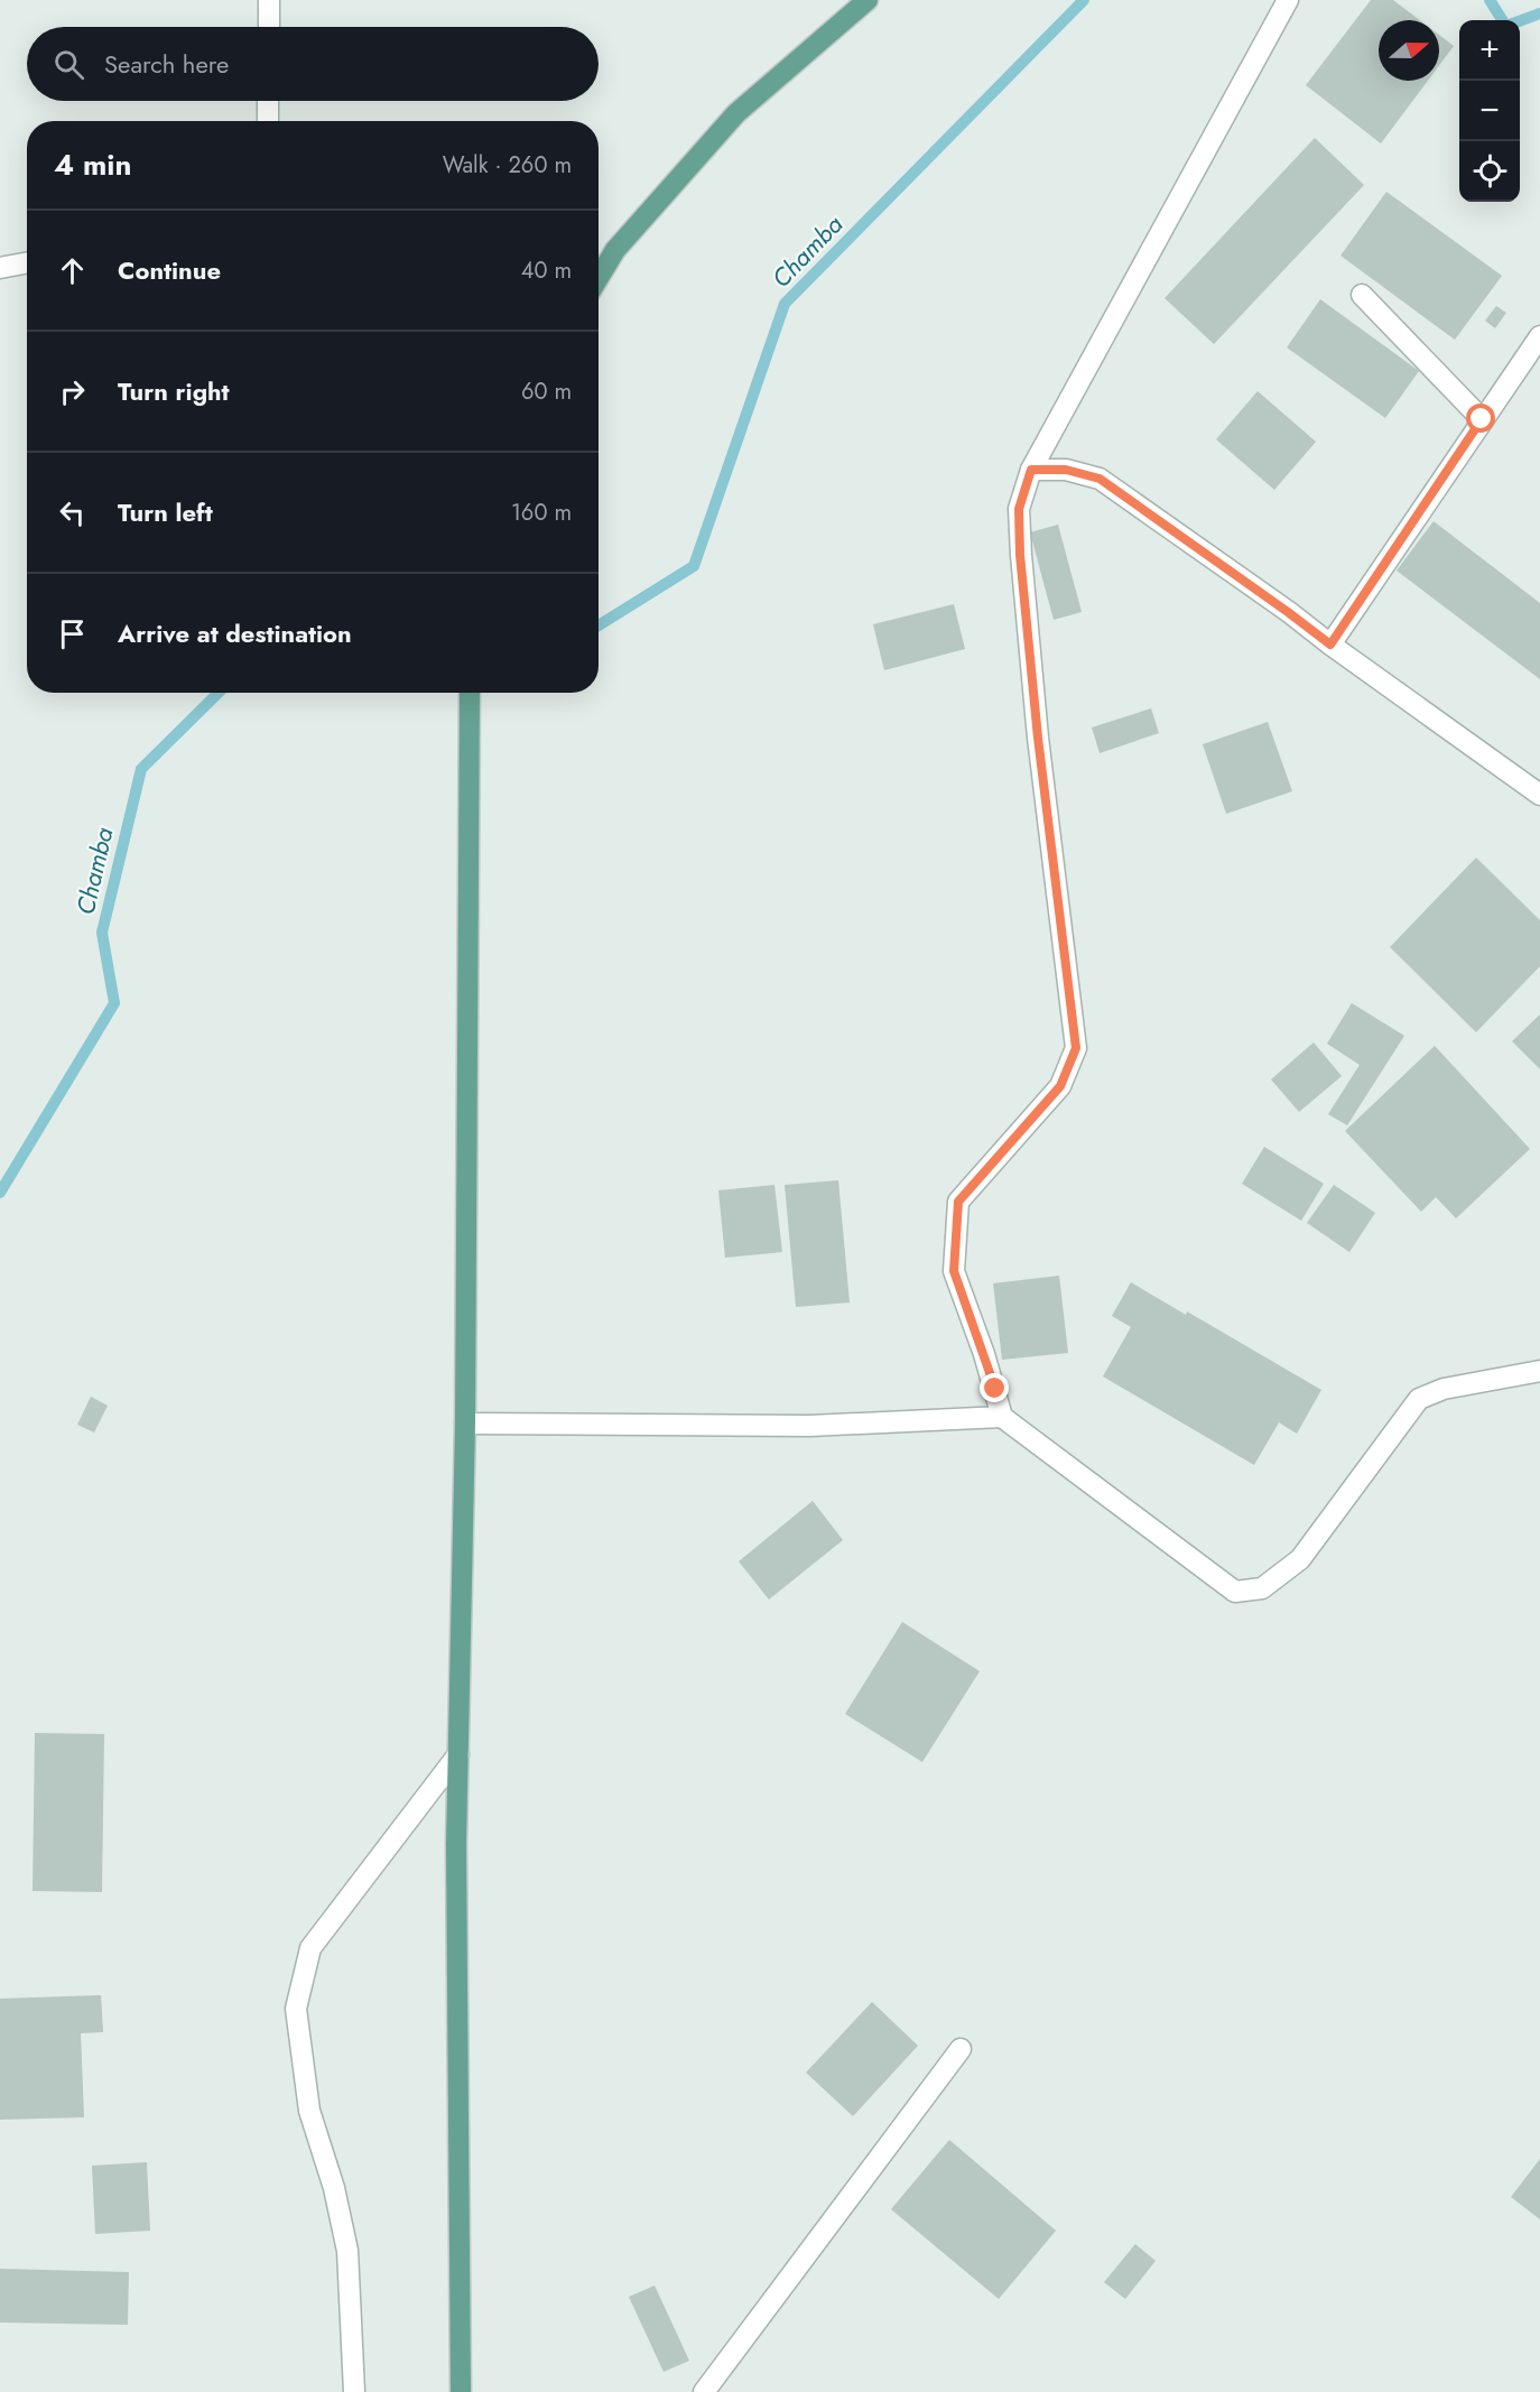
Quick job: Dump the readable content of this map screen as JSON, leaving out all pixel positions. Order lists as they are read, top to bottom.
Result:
{
  "water": ["Chamba"],
  "north": "right",
  "page": {
    "map_buttons": ["+", "−"],
    "search": "Search here",
    "heading": ["4 min", "Walk · 260 m"],
    "list": [
      ["Continue", "40 m"],
      ["Turn right", "60 m"],
      ["Turn left", "160 m"],
      "Arrive at destination"
    ]
  }
}
